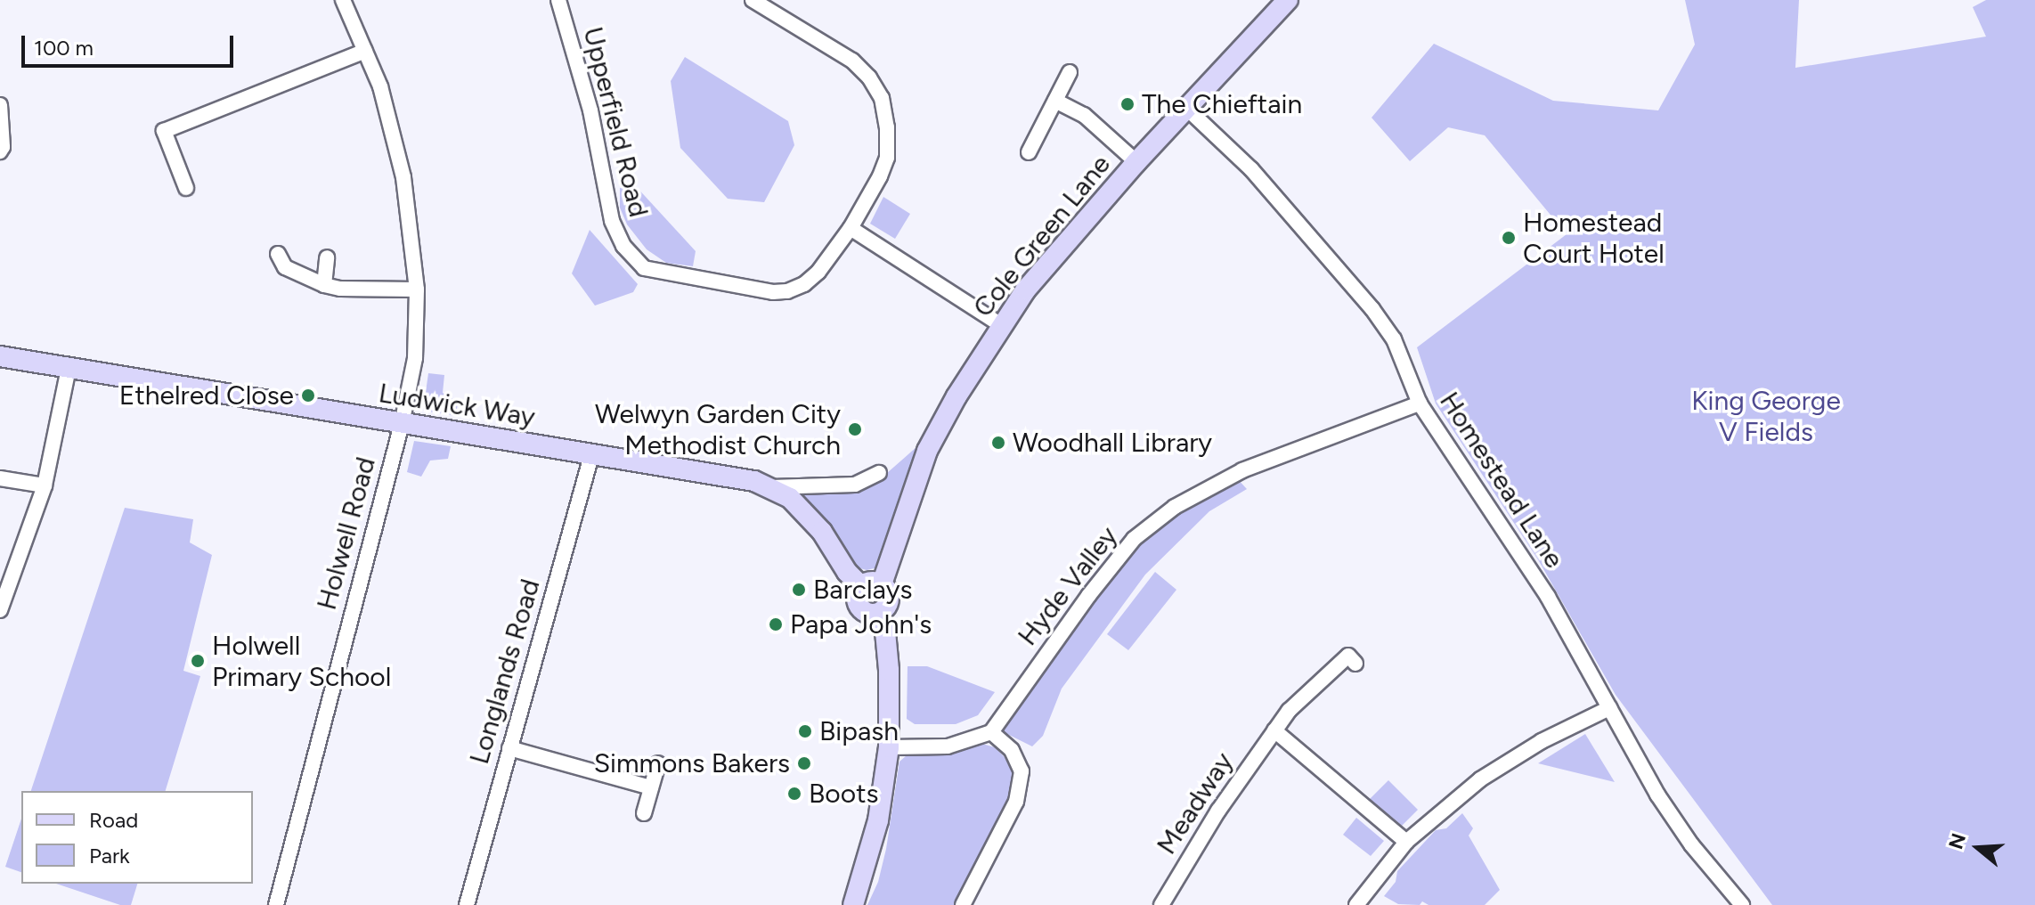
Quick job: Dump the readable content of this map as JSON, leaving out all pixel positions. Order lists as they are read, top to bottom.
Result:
{
  "streets": {
    "street": [
      "Upperfield Road",
      "Cole Green Lane",
      "Ludwick Way",
      "Homestead Lane",
      "Holwell Road",
      "Hyde Valley",
      "Longlands Road",
      "Meadway"
    ]
  },
  "crossings": [
    ["Cole Green Lane", "Ludwick Way"],
    ["Cole Green Lane", "Homestead Lane"],
    ["Ludwick Way", "Holwell Road"],
    ["Ludwick Way", "Longlands Road"],
    ["Homestead Lane", "Hyde Valley"]
  ],
  "parks": ["King George V Fields"],
  "places": [
    "The Chieftain",
    "Homestead Court Hotel",
    "Ethelred Close",
    "Welwyn Garden City Methodist Church",
    "Woodhall Library",
    "Barclays",
    "Papa John's",
    "Holwell Primary School",
    "Bipash",
    "Simmons Bakers",
    "Boots"
  ],
  "legend": ["Road", "Park"],
  "scale_bar": "100 m",
  "north": "left"
}
